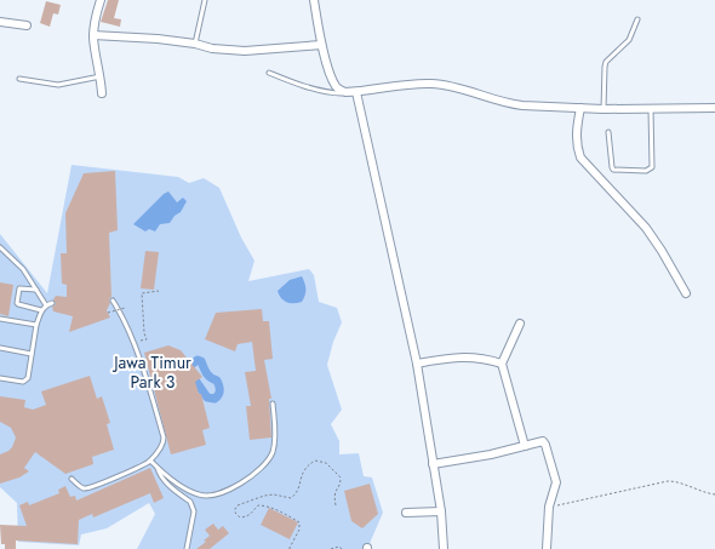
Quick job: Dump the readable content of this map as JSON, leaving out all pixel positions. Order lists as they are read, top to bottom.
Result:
{
  "parks": ["Jawa Timur Park 3"]
}
